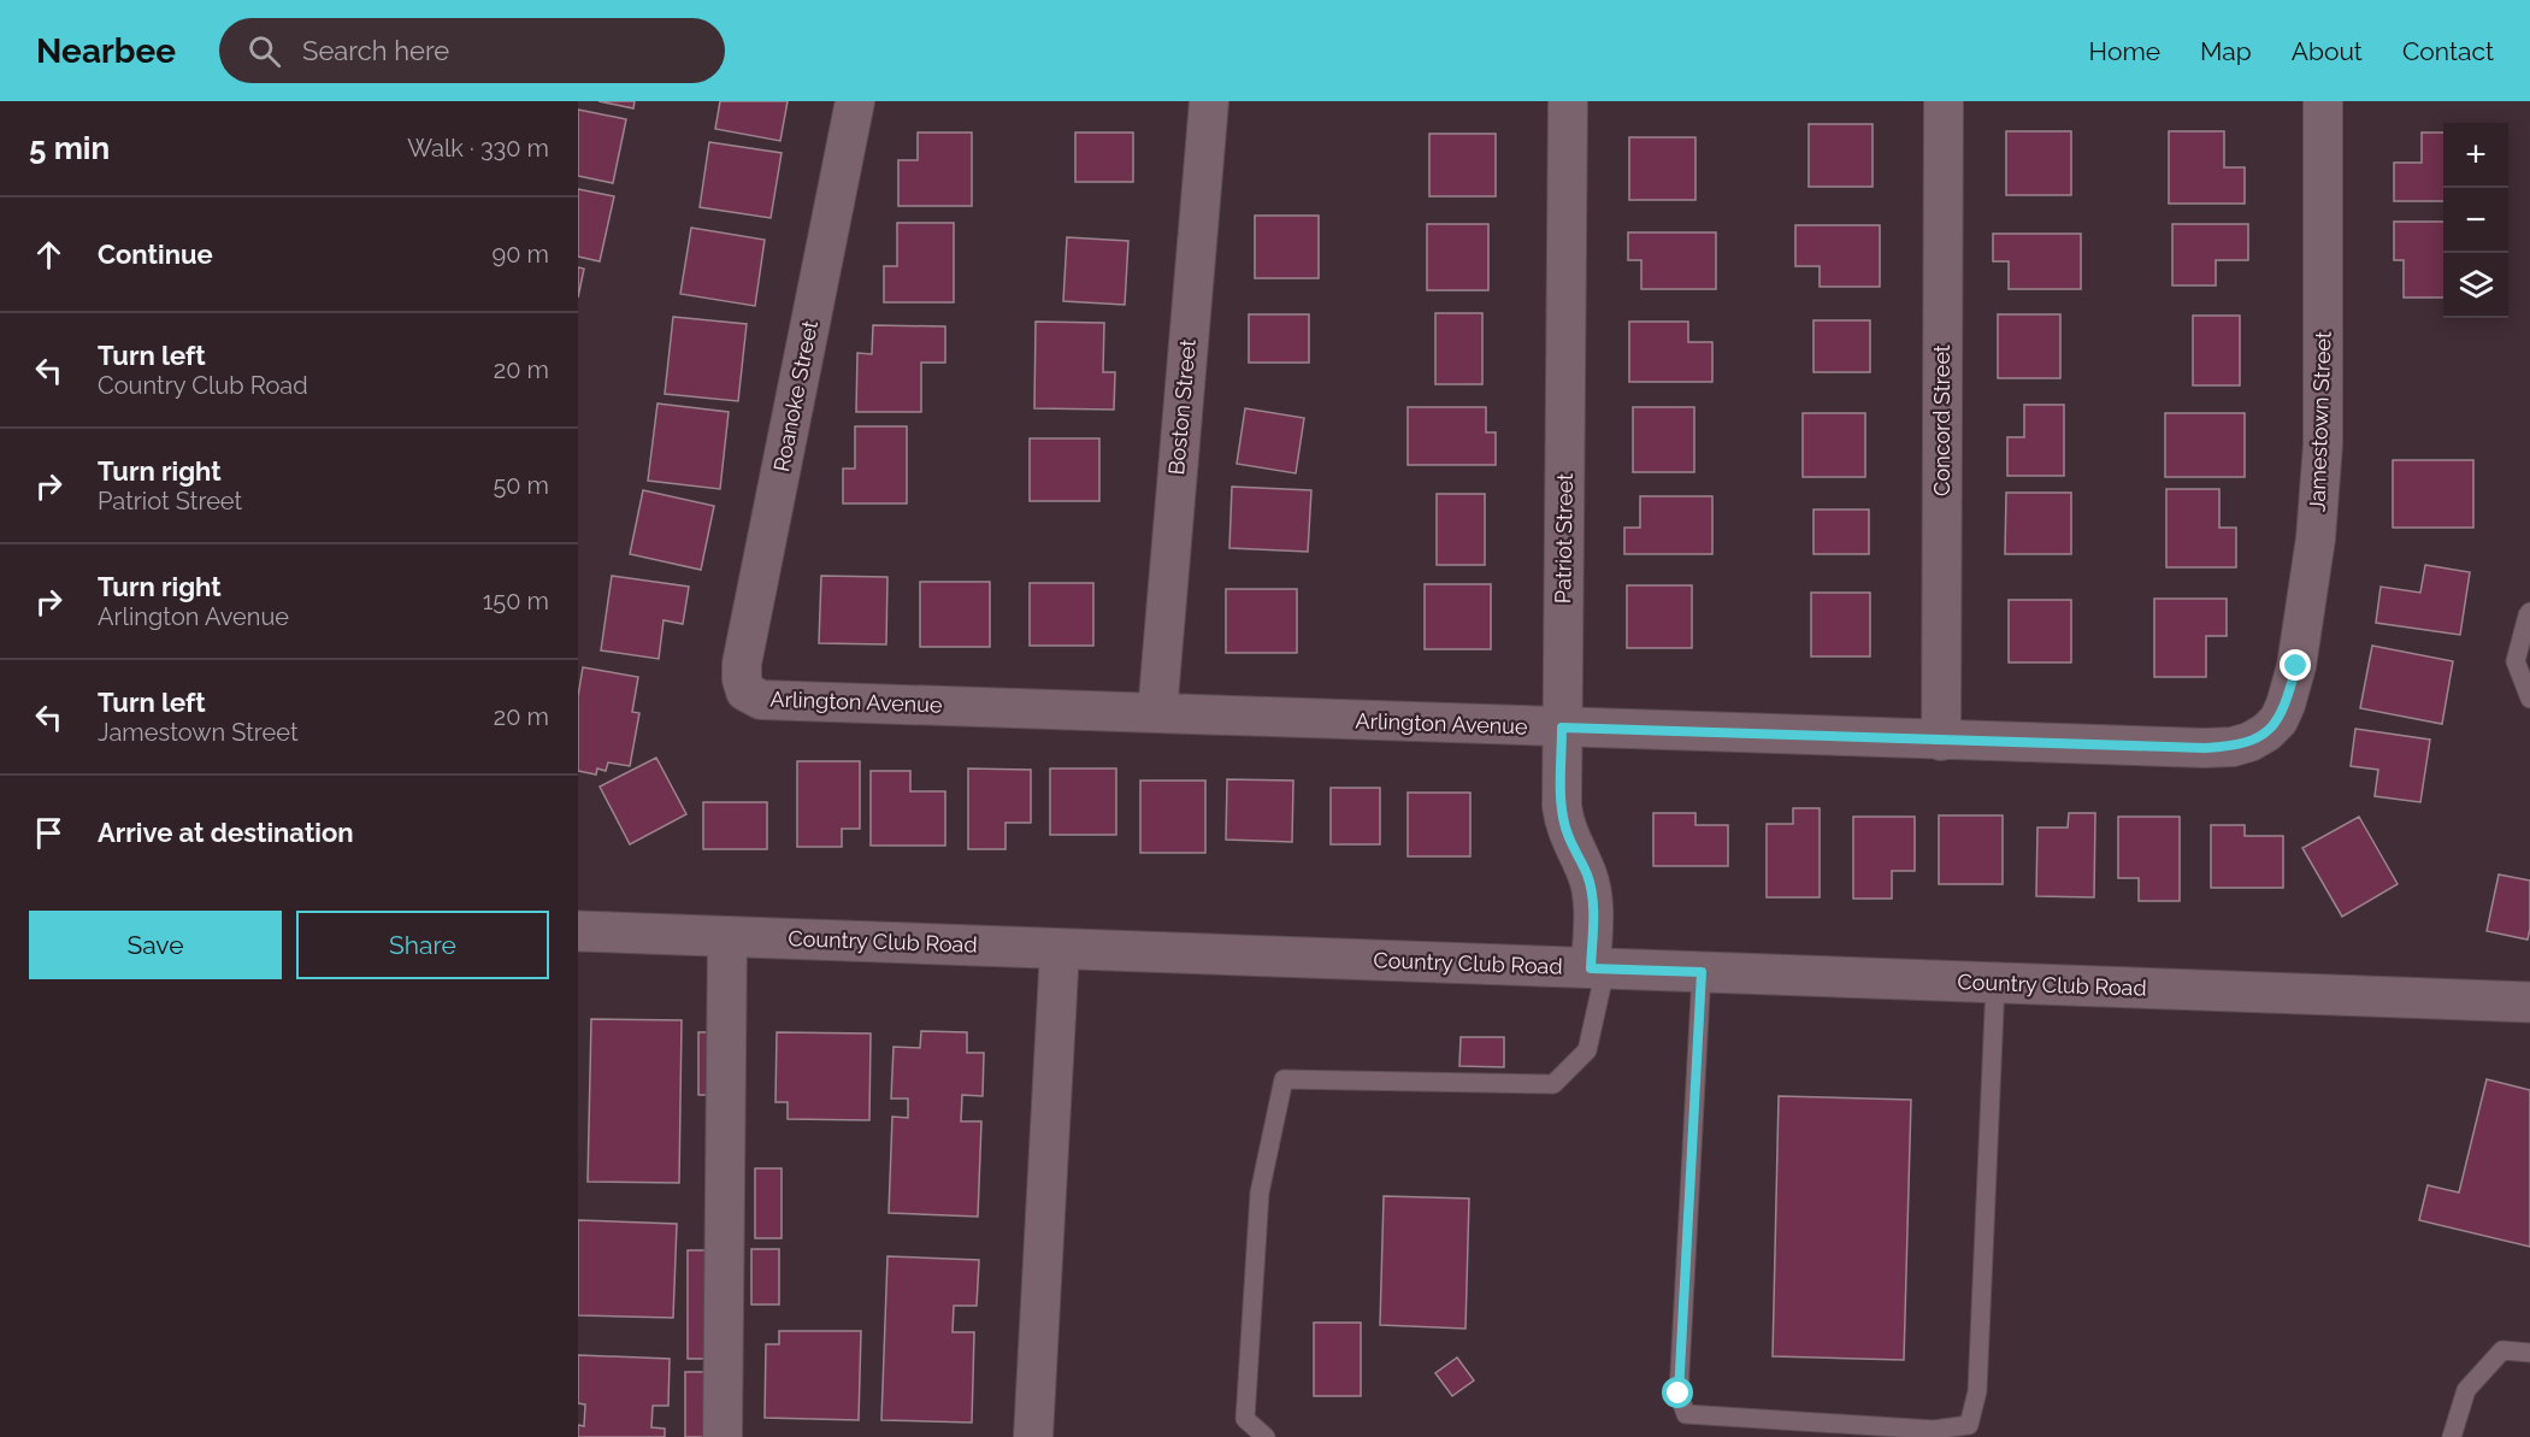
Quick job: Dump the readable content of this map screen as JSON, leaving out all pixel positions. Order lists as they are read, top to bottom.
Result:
{
  "streets": {
    "street": [
      "Roanoke Street",
      "Boston Street",
      "Concord Street",
      "Jamestown Street",
      "Patriot Street",
      "Arlington Avenue",
      "Country Club Road"
    ]
  },
  "crossings": [
    ["Roanoke Street", "Arlington Avenue"],
    ["Boston Street", "Arlington Avenue"],
    ["Concord Street", "Arlington Avenue"],
    ["Jamestown Street", "Arlington Avenue"],
    ["Patriot Street", "Arlington Avenue"],
    ["Patriot Street", "Country Club Road"]
  ],
  "page": {
    "header": "Nearbee",
    "search": "Search here",
    "nav": [
      "Home",
      "Map",
      "About",
      "Contact"
    ],
    "heading": ["5 min", "Walk · 330 m"],
    "map_buttons": ["+", "−"],
    "list": [
      ["Continue", "90 m"],
      ["Turn left", "Country Club Road", "20 m"],
      ["Turn right", "Patriot Street", "50 m"],
      ["Turn right", "Arlington Avenue", "150 m"],
      ["Turn left", "Jamestown Street", "20 m"],
      "Arrive at destination"
    ],
    "buttons": ["Save", "Share"]
  }
}
